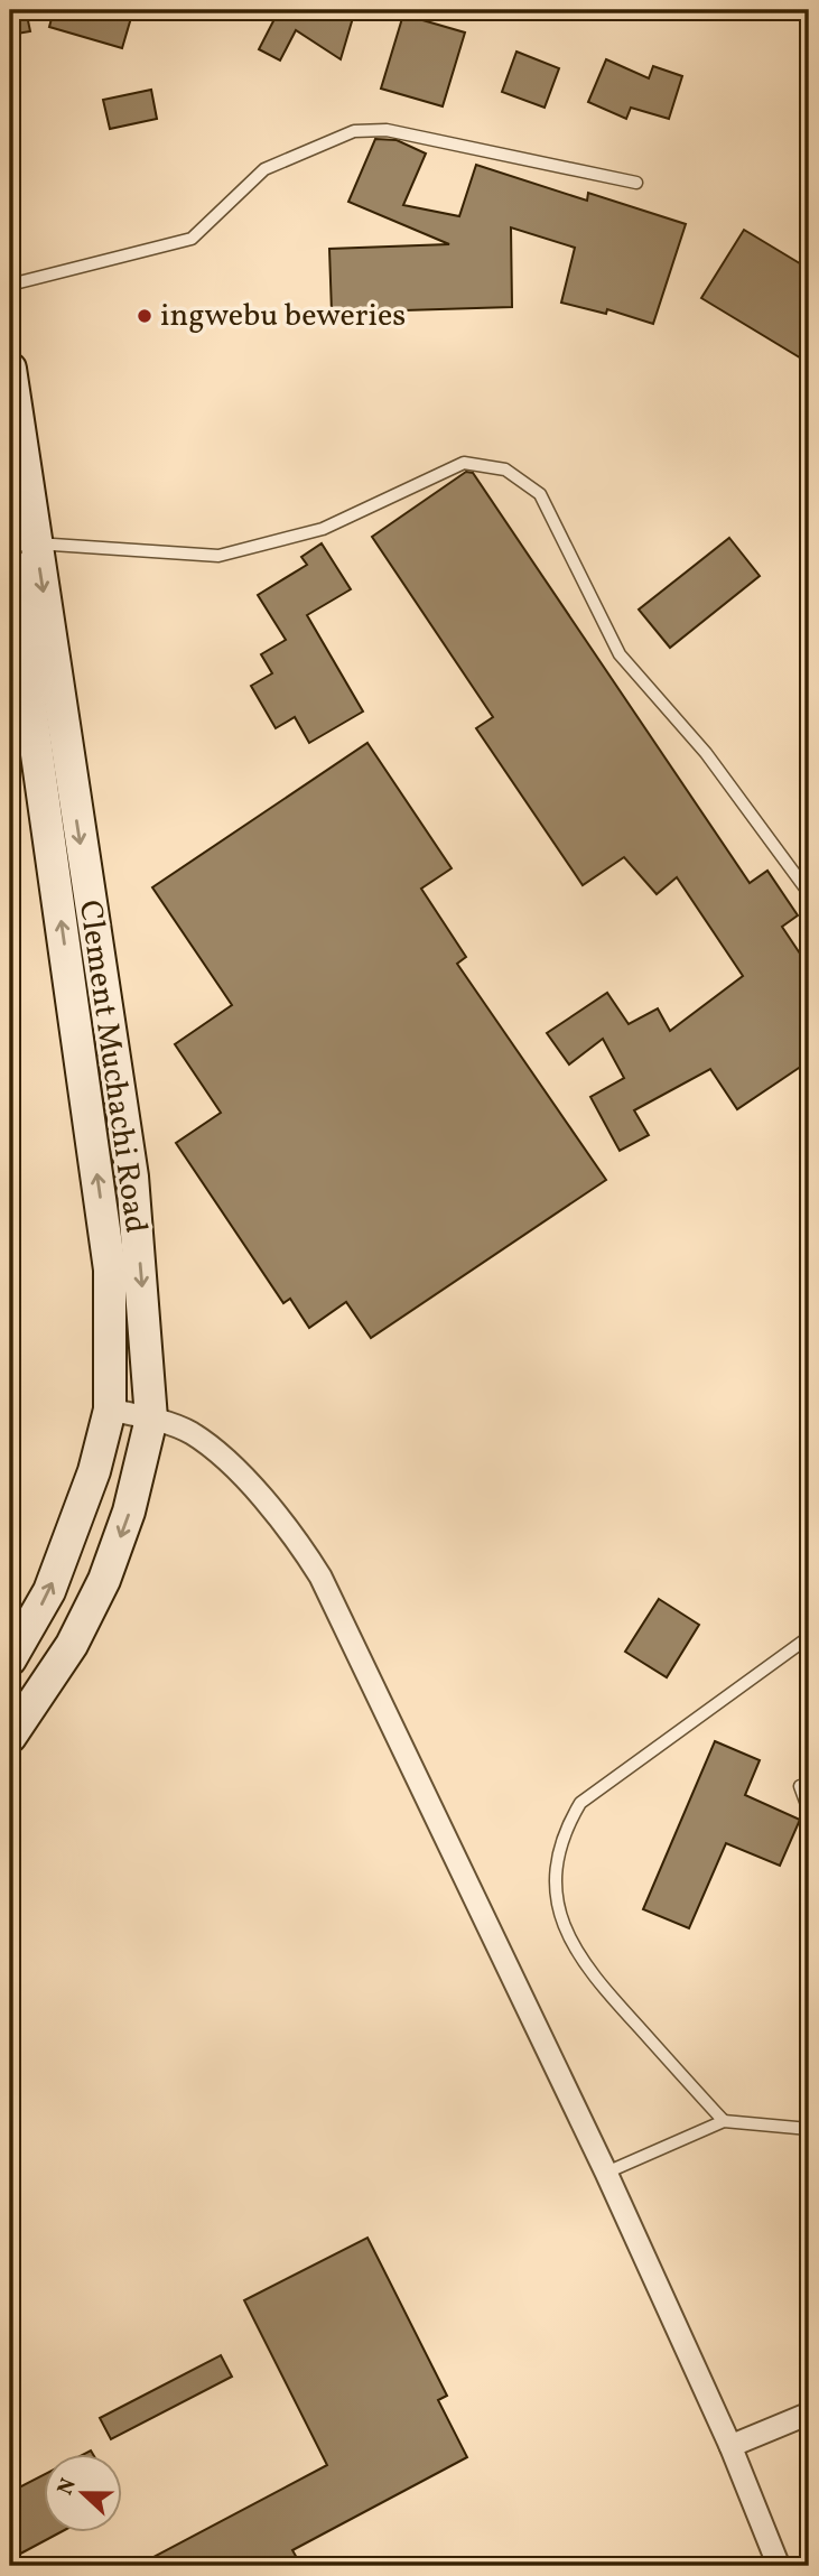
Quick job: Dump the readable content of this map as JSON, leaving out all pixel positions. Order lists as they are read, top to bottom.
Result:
{
  "streets": {
    "main road": ["Clement Muchachi Road"]
  },
  "places": ["ingwebu beweries"],
  "north": "left"
}
